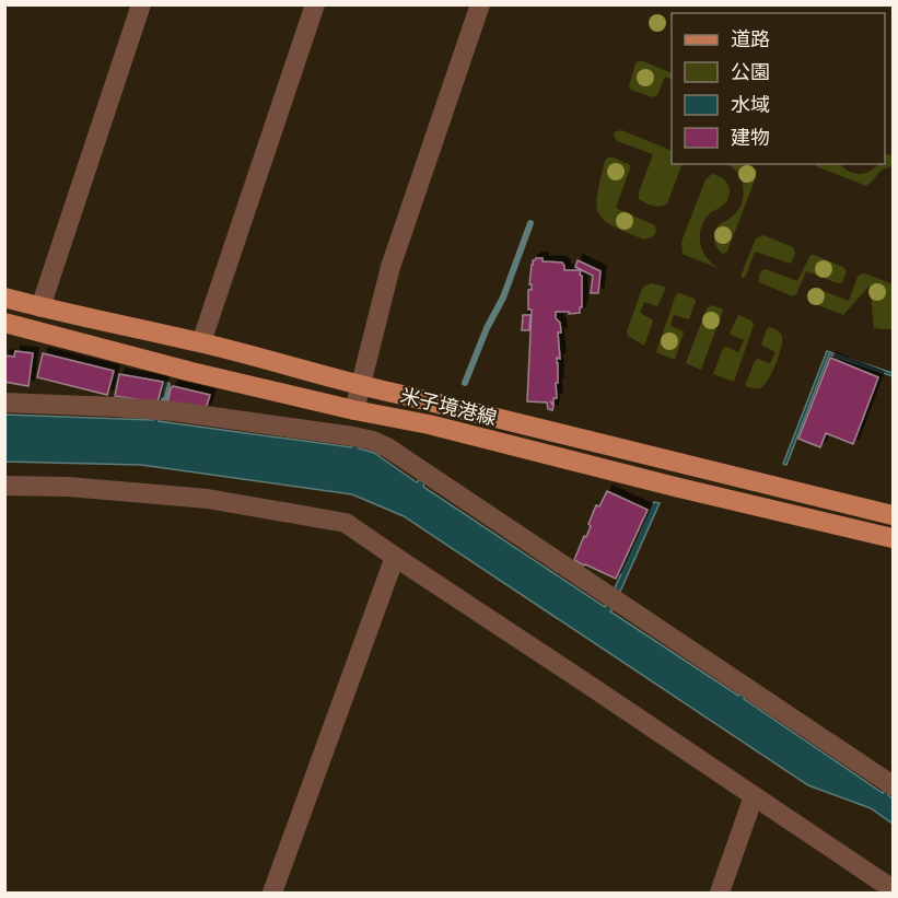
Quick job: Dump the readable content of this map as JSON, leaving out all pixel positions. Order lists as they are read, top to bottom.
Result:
{
  "streets": {
    "main road": ["米子境港線"]
  },
  "legend": [
    "道路",
    "公園",
    "水域",
    "建物"
  ]
}
